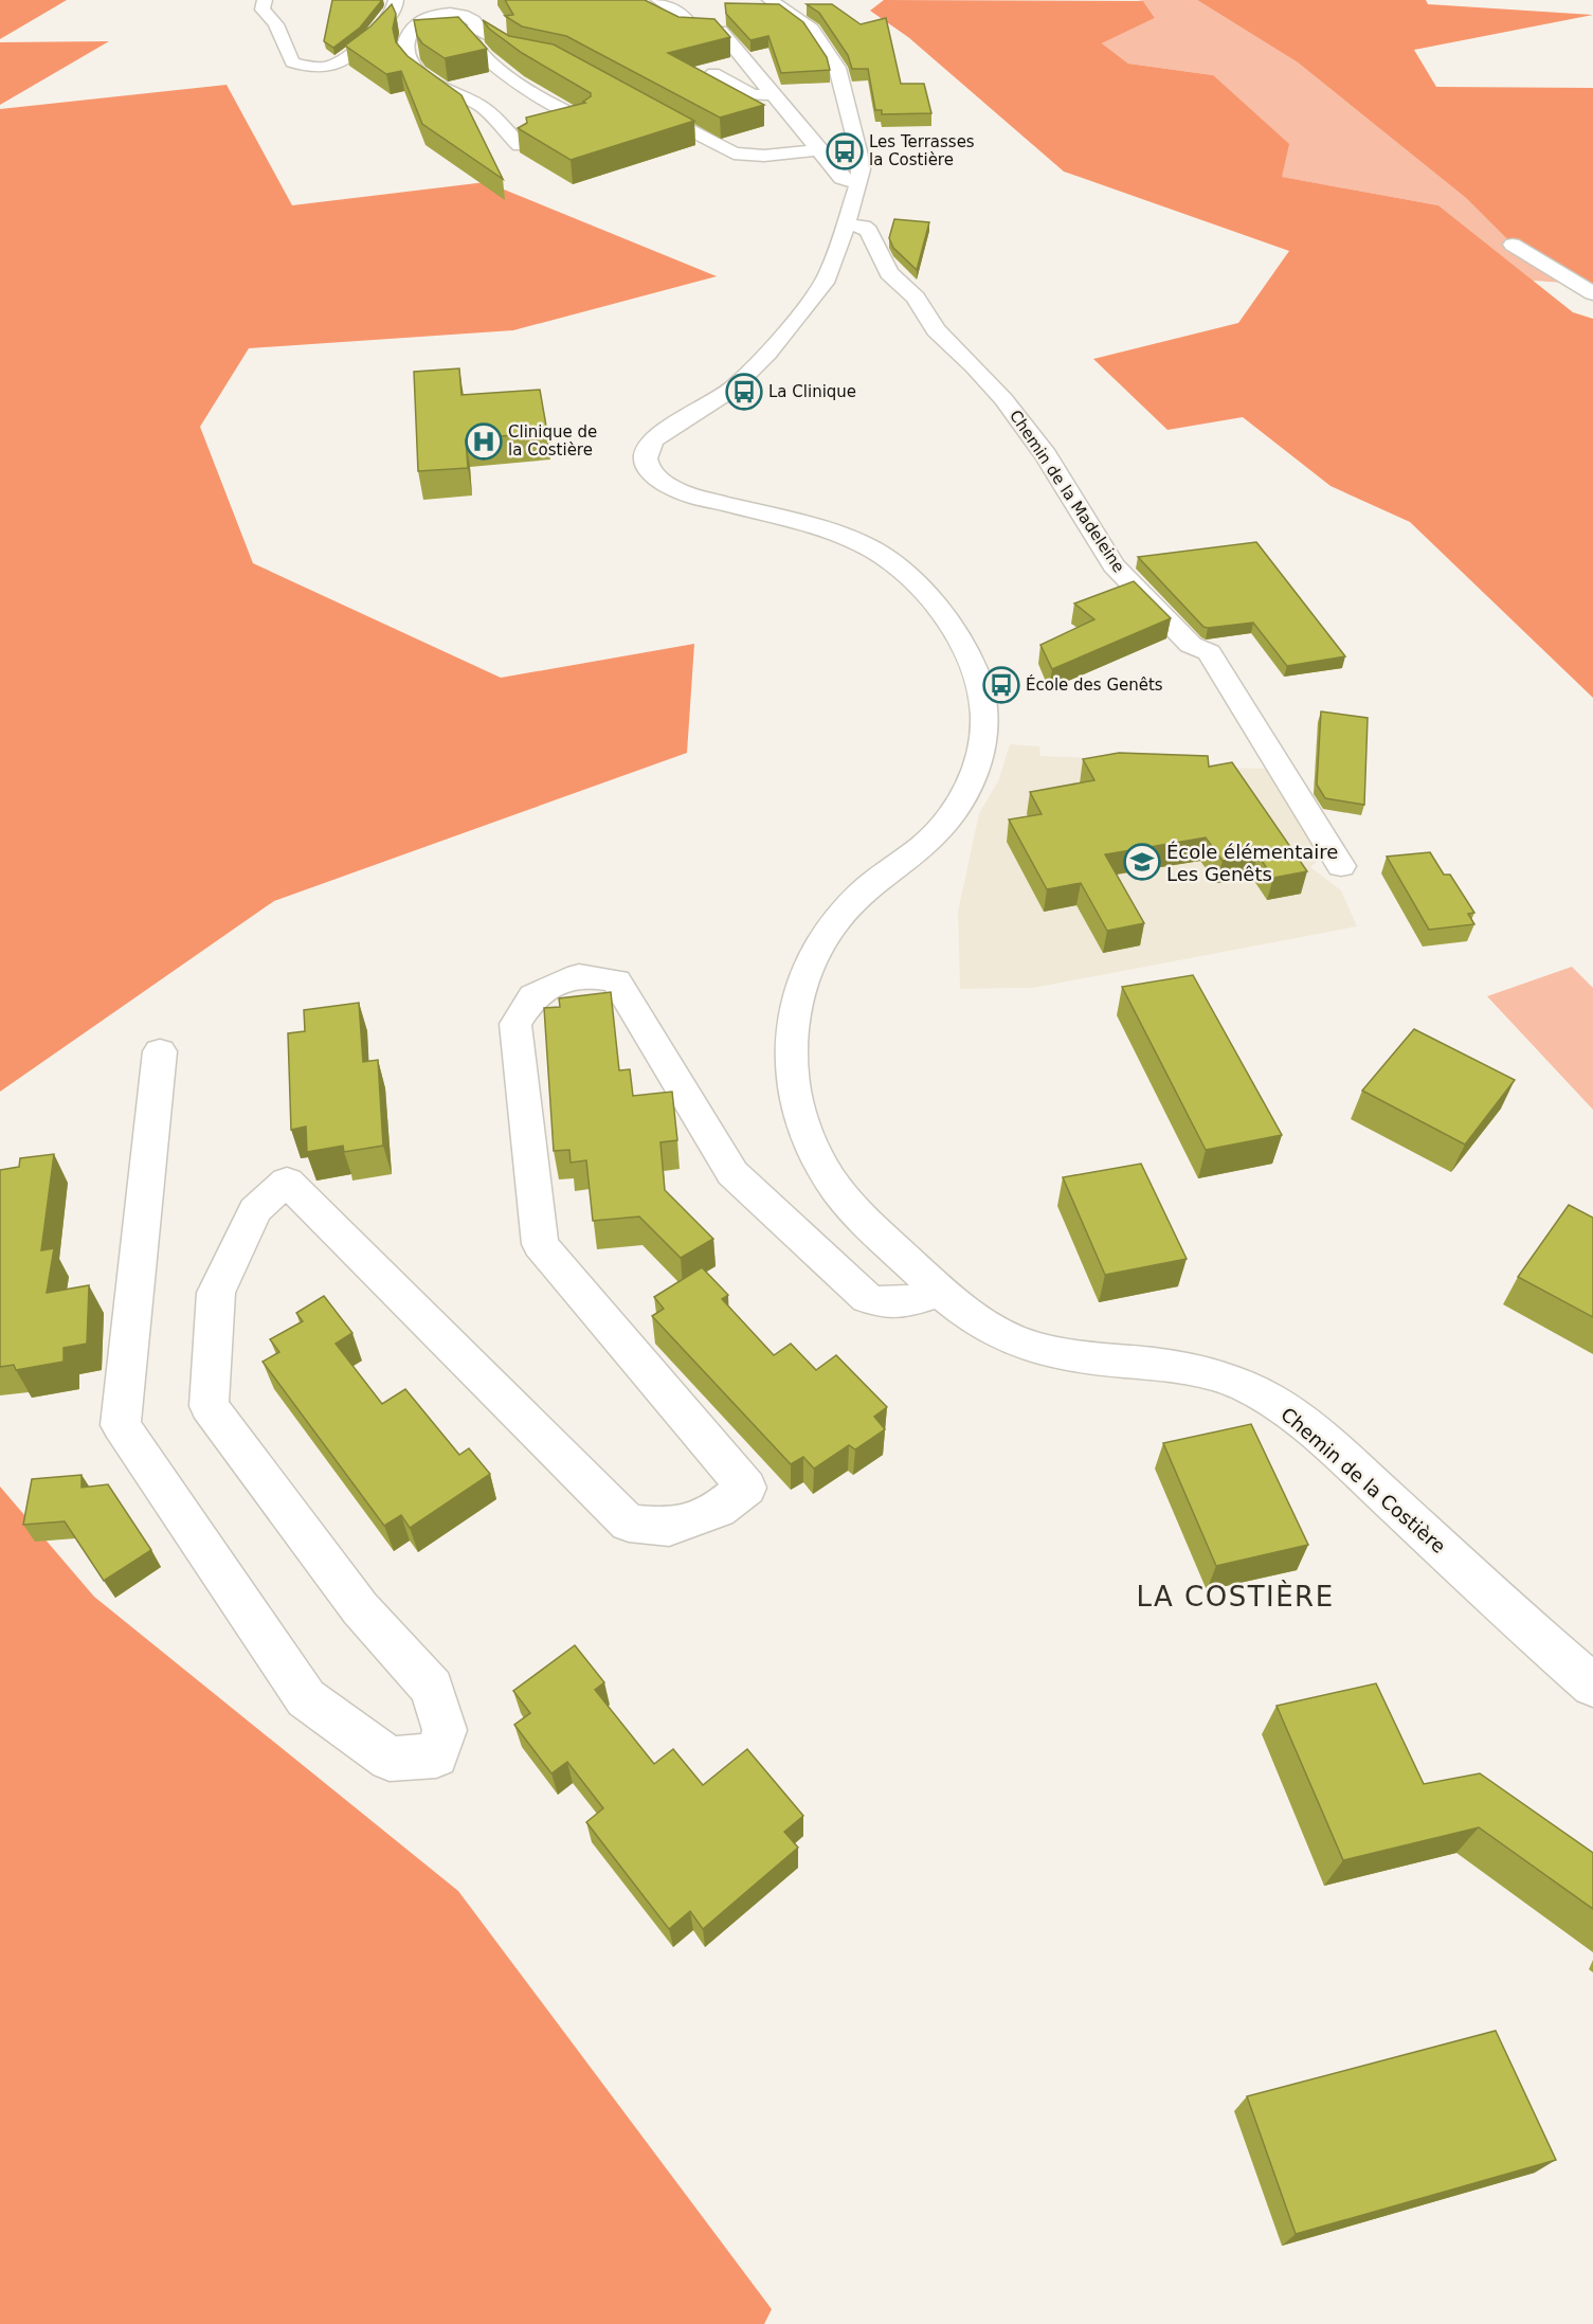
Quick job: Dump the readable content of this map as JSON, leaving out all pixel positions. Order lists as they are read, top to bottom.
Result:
{
  "streets": {
    "street": ["Chemin de la Madeleine", "Chemin de la Costière"]
  },
  "crossings": [
    ["Chemin de la Madeleine", "Chemin de la Costière"]
  ],
  "districts": ["LA COSTIÈRE"],
  "places": {
    "bus stop": ["Les Terrasses la Costière", "La Clinique", "École des Genêts"],
    "hospital": ["Clinique de la Costière"],
    "school or university": ["École élémentaire Les Genêts"]
  }
}
